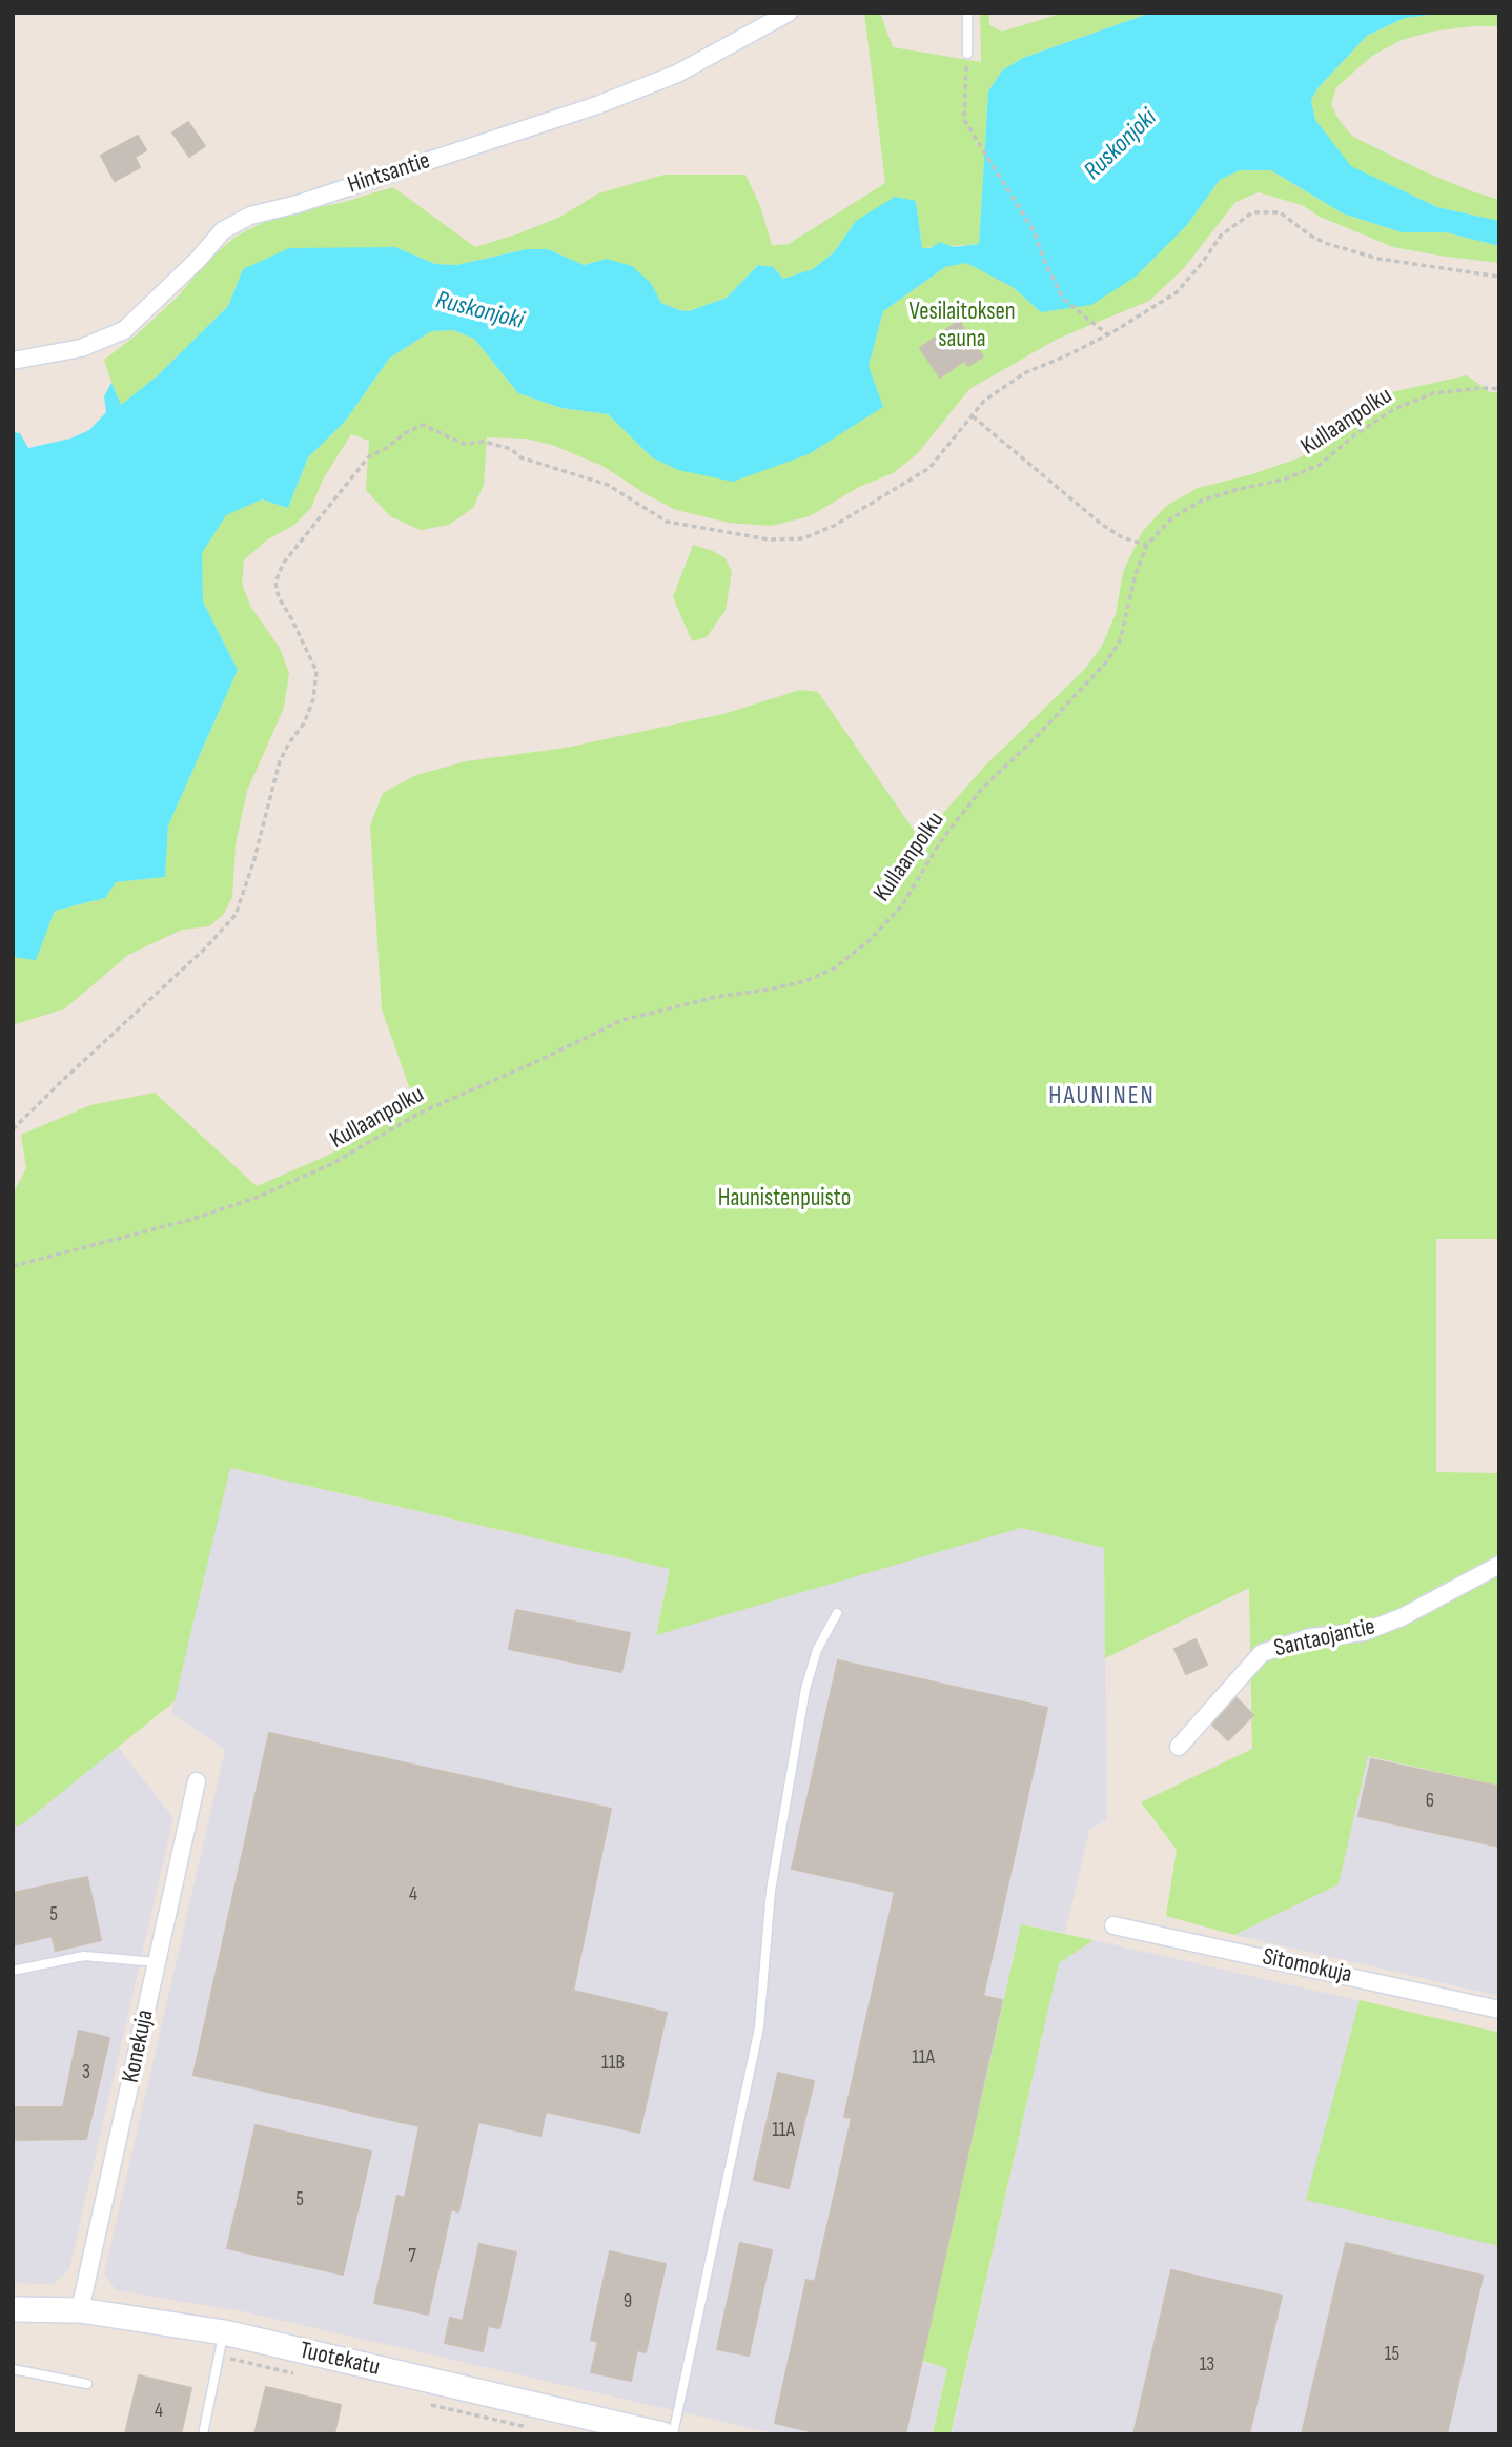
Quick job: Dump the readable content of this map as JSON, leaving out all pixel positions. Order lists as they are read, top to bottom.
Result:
{
  "streets": {
    "street": [
      "Hintsantie",
      "Santaojantie",
      "Sitomokuja",
      "Konekuja",
      "Tuotekatu"
    ],
    "path": ["Kullaanpolku"]
  },
  "crossings": [
    ["Konekuja", "Tuotekatu"]
  ],
  "districts": ["HAUNINEN"],
  "water": ["Ruskonjoki"],
  "parks": ["Vesilaitoksen sauna", "Haunistenpuisto"],
  "house_numbers": [
    "6",
    "4",
    "5",
    "11A",
    "11B",
    "3",
    "11A",
    "5",
    "7",
    "9",
    "15",
    "13",
    "4"
  ]
}
